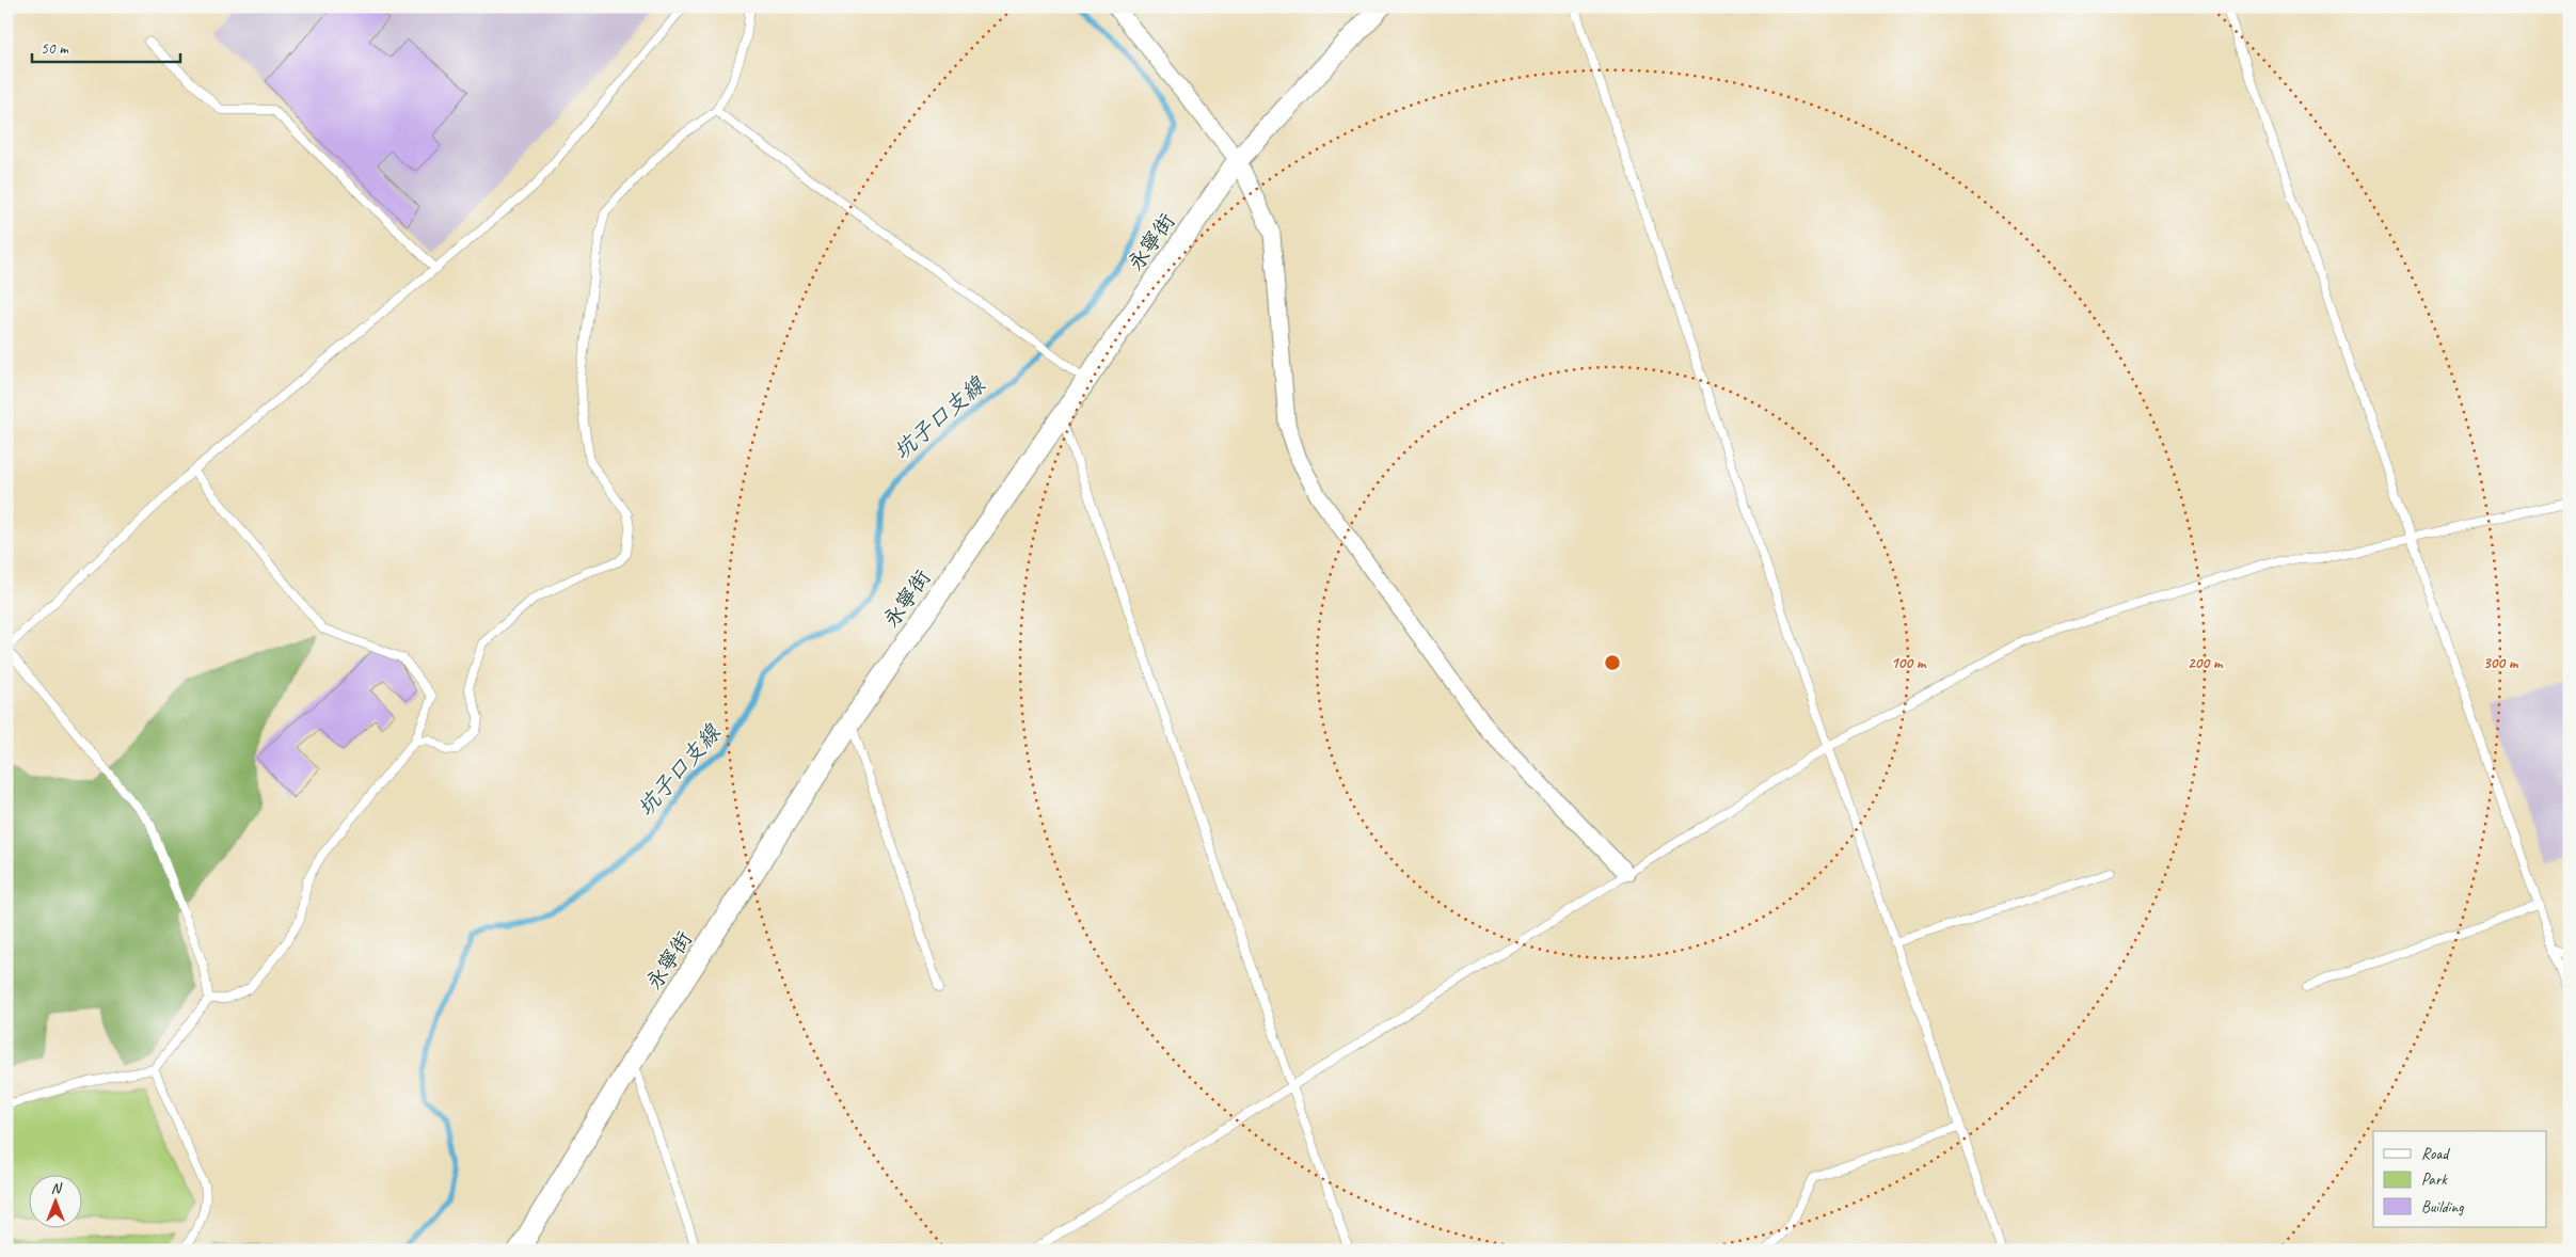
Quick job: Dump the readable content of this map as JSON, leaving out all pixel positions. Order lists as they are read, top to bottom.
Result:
{
  "streets": {
    "street": ["永寧街"]
  },
  "water": ["坑子口支線"],
  "legend": ["Road", "Park", "Building"],
  "scale_bar": "50 m",
  "north": "top",
  "rings": ["100 m", "200 m", "300 m"]
}
